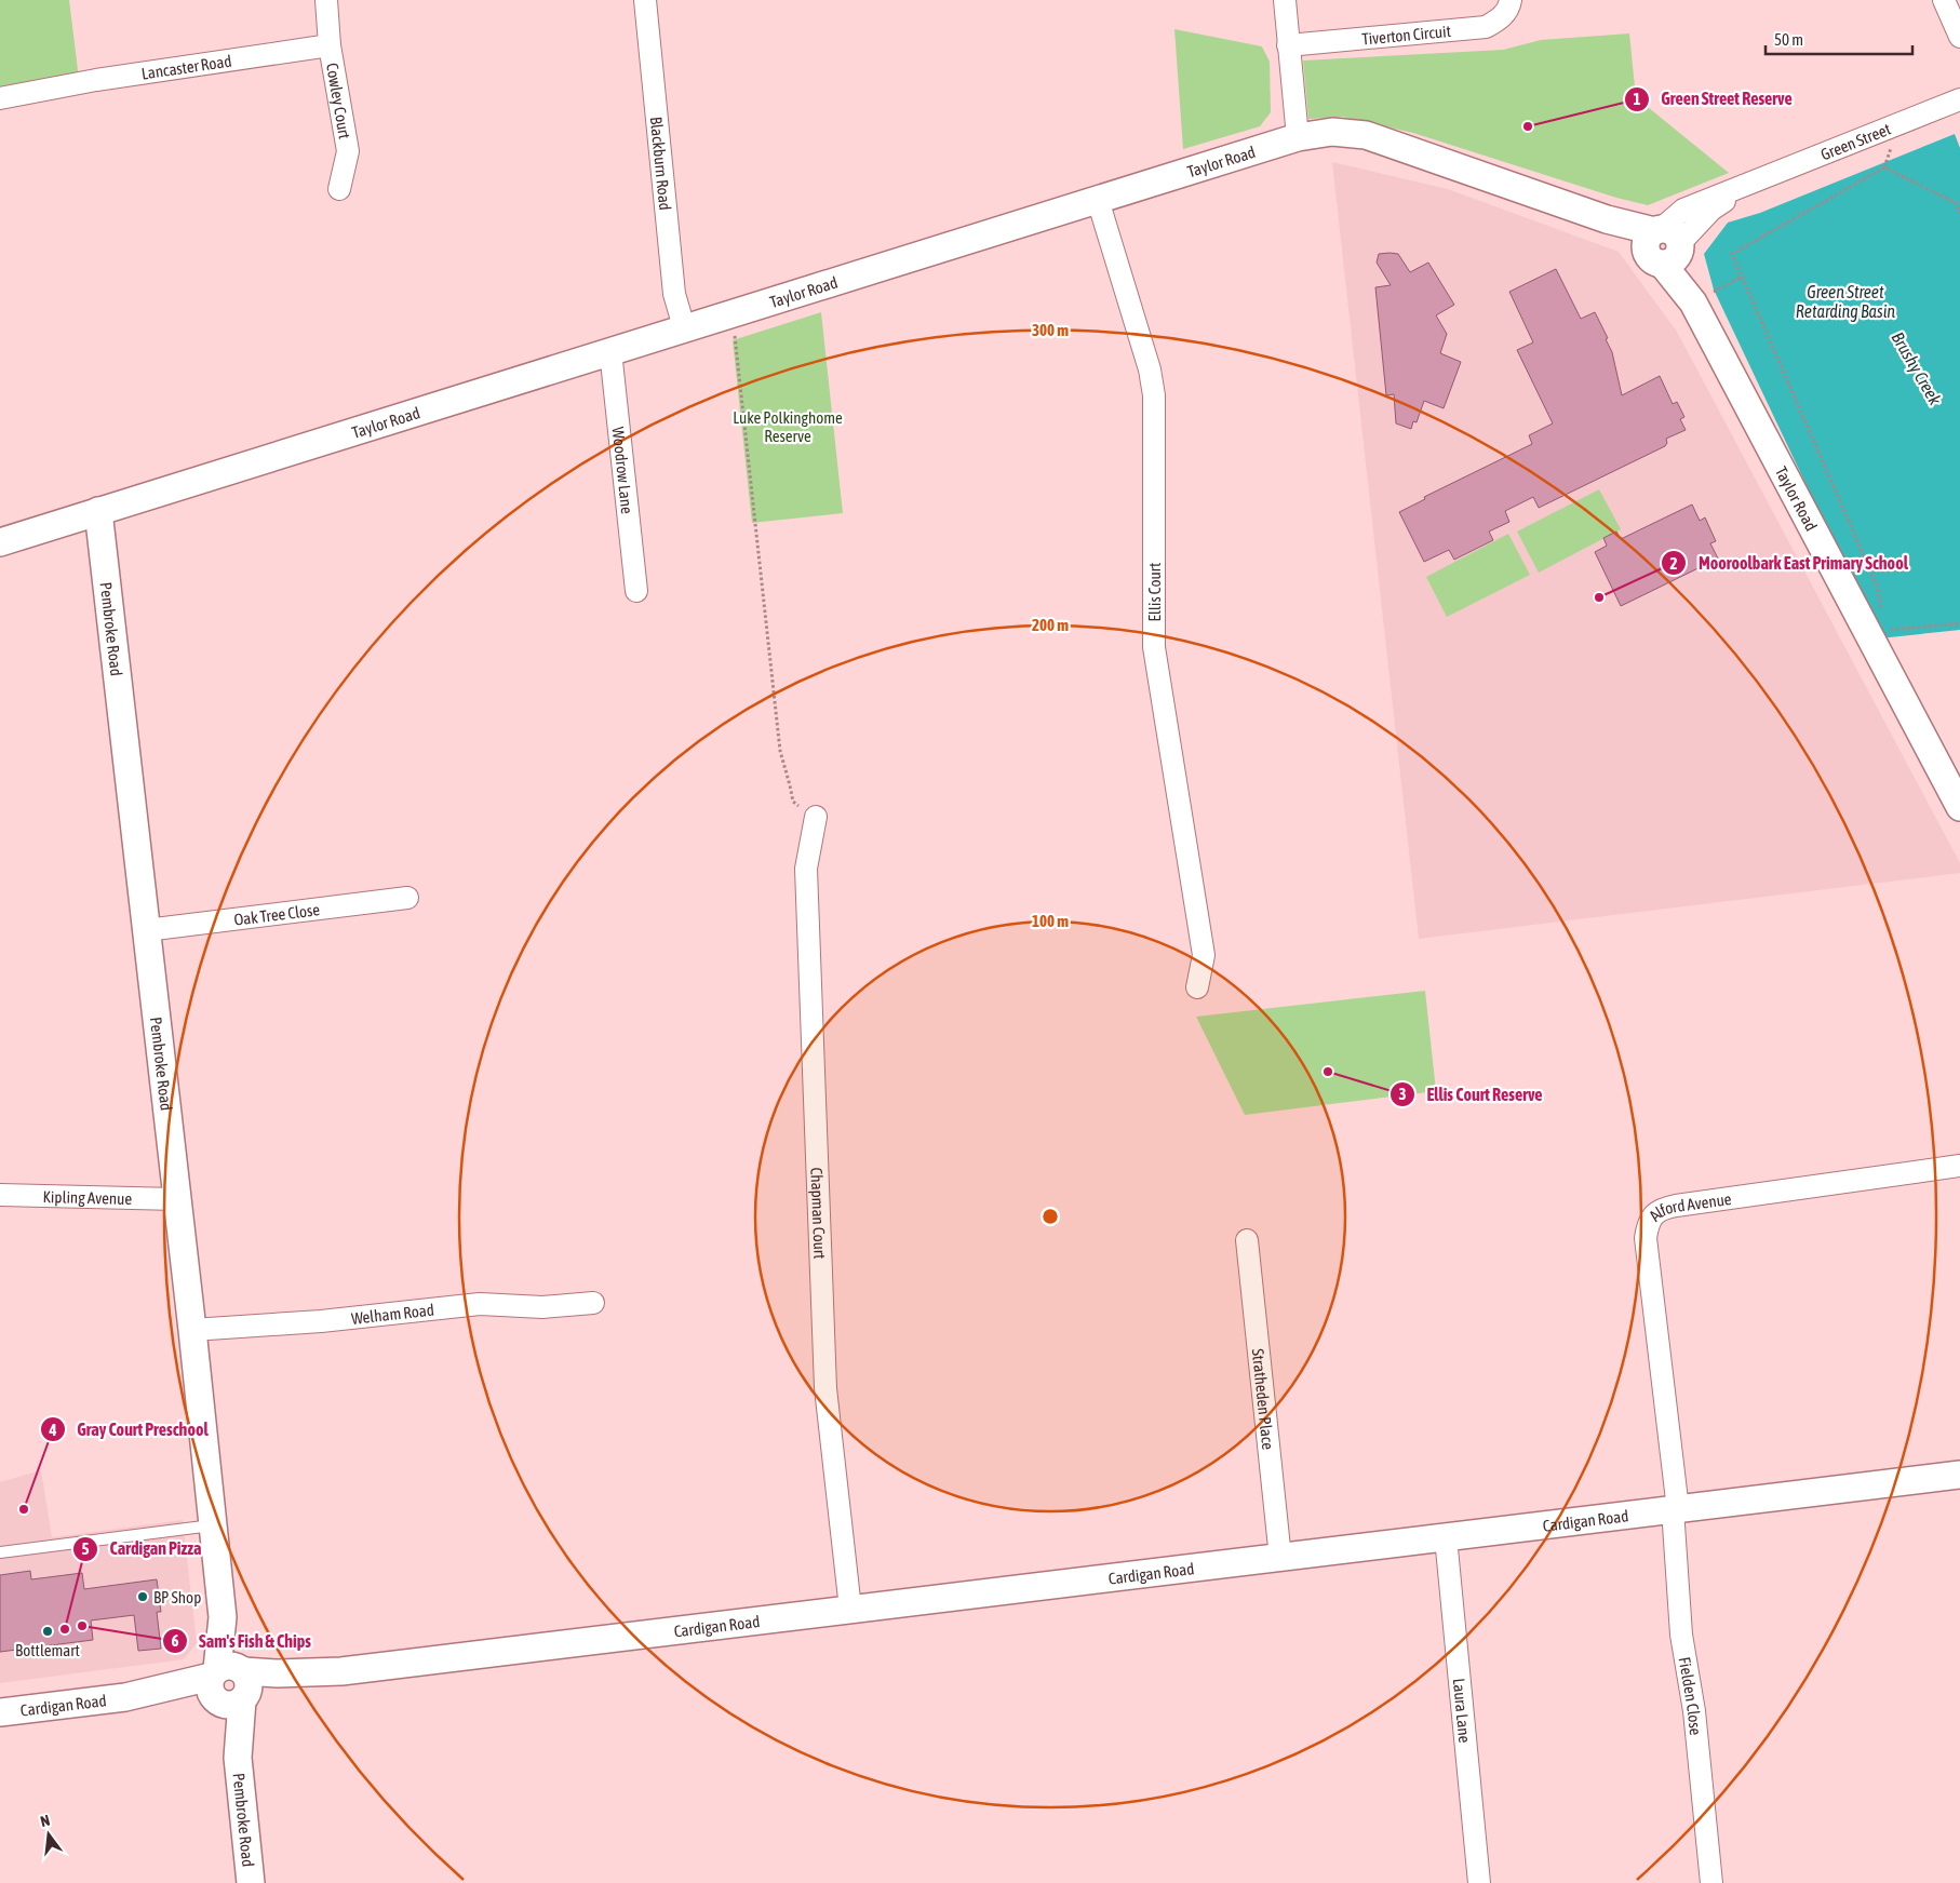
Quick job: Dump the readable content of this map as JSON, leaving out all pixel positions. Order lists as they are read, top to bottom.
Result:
{
  "streets": {
    "street": [
      "Tiverton Circuit",
      "Lancaster Road",
      "Cowley Court",
      "Green Street",
      "Taylor Road",
      "Blackburn Road",
      "Woodrow Lane",
      "Ellis Court",
      "Pembroke Road",
      "Oak Tree Close",
      "Kipling Avenue",
      "Alford Avenue",
      "Chapman Court",
      "Welham Road",
      "Stratheden Place",
      "Cardigan Road",
      "Fielden Close",
      "Laura Lane"
    ]
  },
  "crossings": [
    ["Lancaster Road", "Cowley Court"],
    ["Green Street", "Taylor Road"],
    ["Taylor Road", "Blackburn Road"],
    ["Taylor Road", "Woodrow Lane"],
    ["Taylor Road", "Ellis Court"],
    ["Taylor Road", "Pembroke Road"],
    ["Pembroke Road", "Oak Tree Close"],
    ["Pembroke Road", "Kipling Avenue"],
    ["Pembroke Road", "Welham Road"],
    ["Pembroke Road", "Cardigan Road"],
    ["Alford Avenue", "Cardigan Road"],
    ["Alford Avenue", "Fielden Close"],
    ["Chapman Court", "Cardigan Road"],
    ["Stratheden Place", "Cardigan Road"],
    ["Cardigan Road", "Fielden Close"],
    ["Cardigan Road", "Laura Lane"]
  ],
  "water": ["Green Street Retarding Basin", "Brushy Creek"],
  "parks": ["Luke Polkinghome Reserve"],
  "places": [
    "Green Street Reserve",
    "Mooroolbark East Primary School",
    "Ellis Court Reserve",
    "Gray Court Preschool",
    "BP Shop",
    "Sam's Fish & Chips",
    "Cardigan Pizza",
    "Bottlemart"
  ],
  "scale_bar": "50 m",
  "north": "top",
  "rings": ["300 m", "200 m", "100 m"]
}
